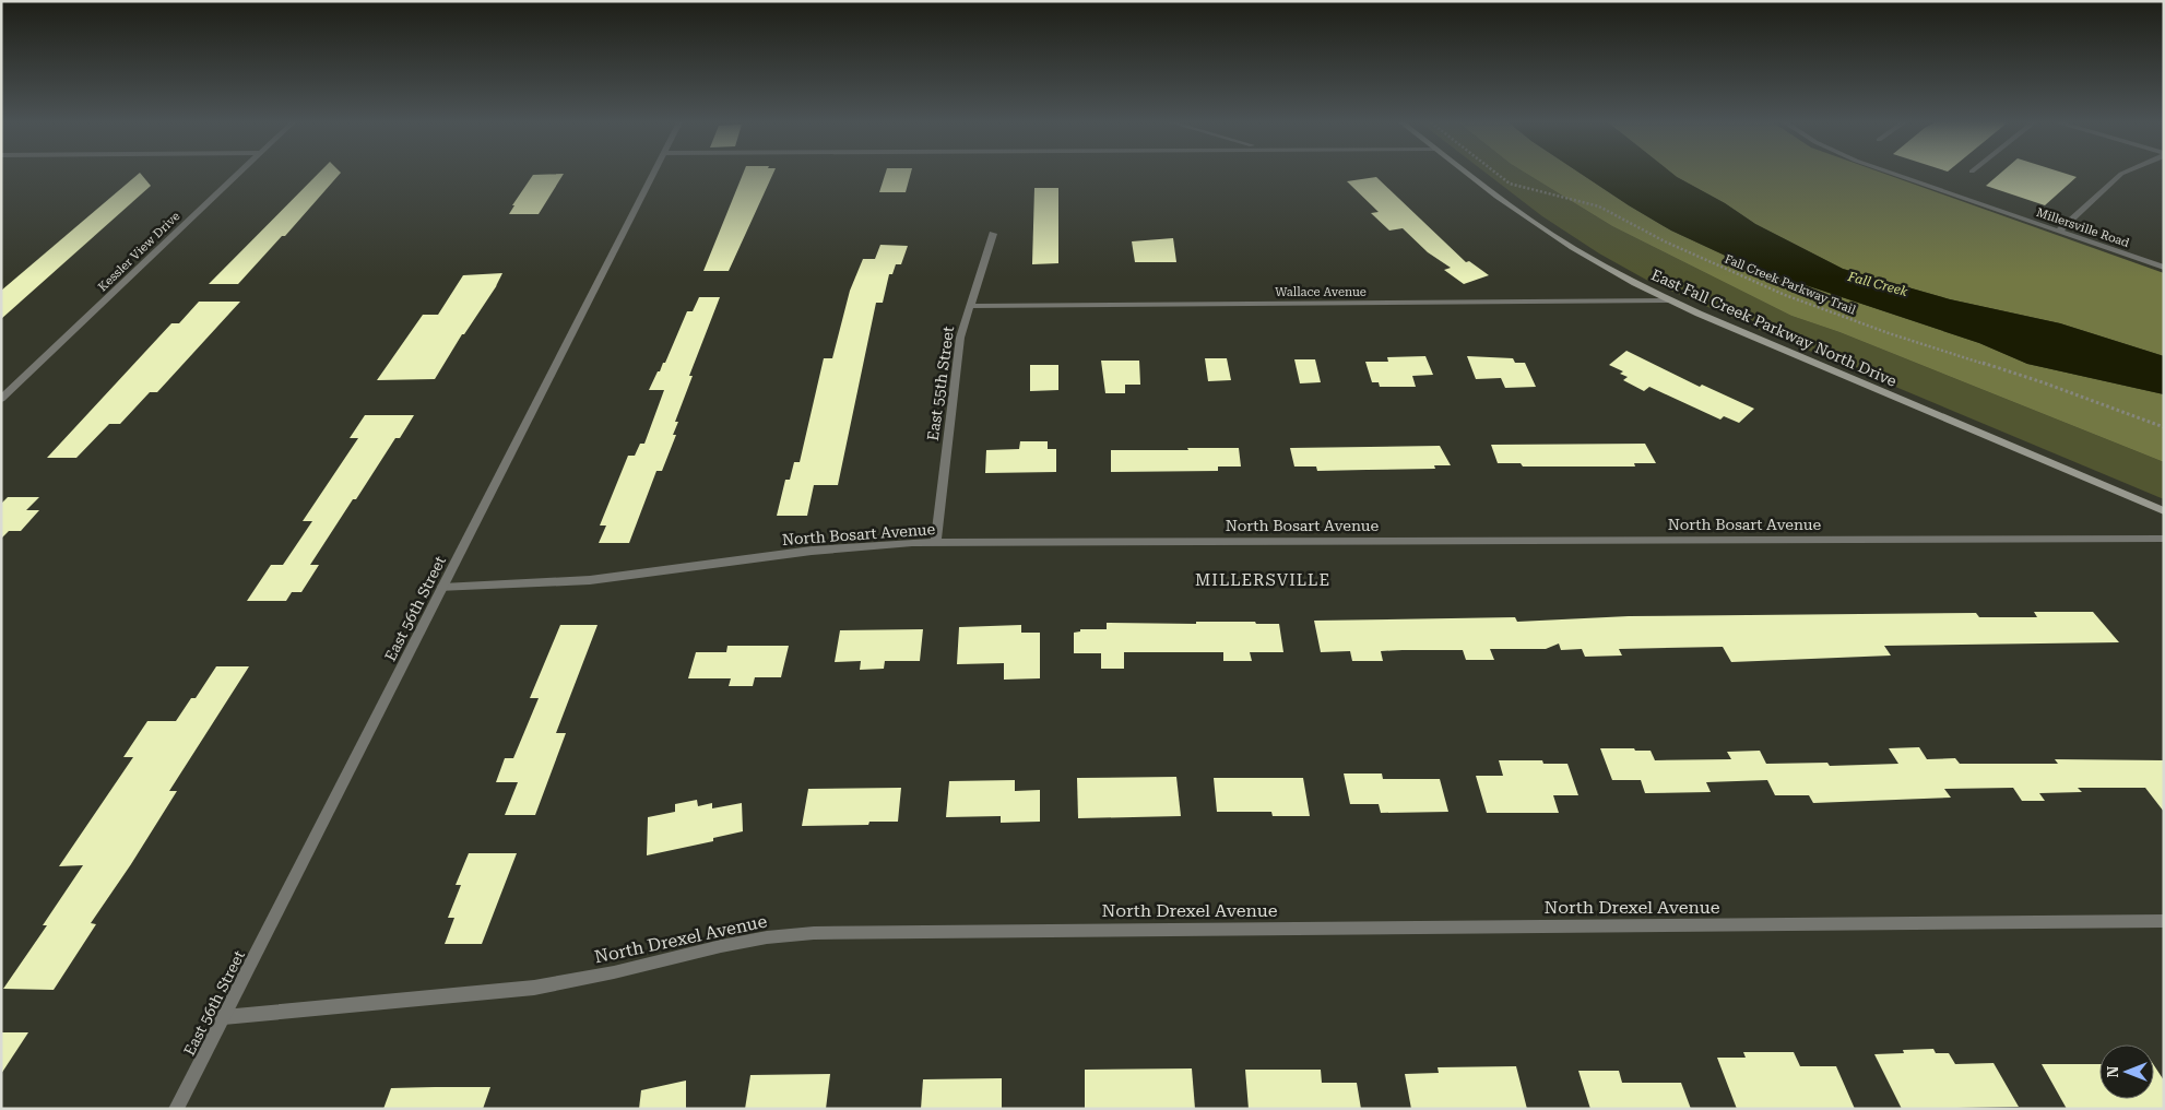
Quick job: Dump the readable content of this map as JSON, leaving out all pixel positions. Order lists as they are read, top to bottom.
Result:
{
  "streets": {
    "main road": ["East Fall Creek Parkway North Drive"],
    "street": [
      "Millersville Road",
      "Kessler View Drive",
      "Wallace Avenue",
      "East 55th Street",
      "North Bosart Avenue",
      "East 56th Street",
      "North Drexel Avenue"
    ],
    "path": ["Fall Creek Parkway Trail"]
  },
  "crossings": [
    ["Wallace Avenue", "East Fall Creek Parkway North Drive"],
    ["Wallace Avenue", "East 55th Street"],
    ["East 55th Street", "North Bosart Avenue"],
    ["North Bosart Avenue", "East 56th Street"],
    ["East 56th Street", "North Drexel Avenue"]
  ],
  "districts": ["MILLERSVILLE"],
  "water": ["Fall Creek"],
  "north": "left"
}
